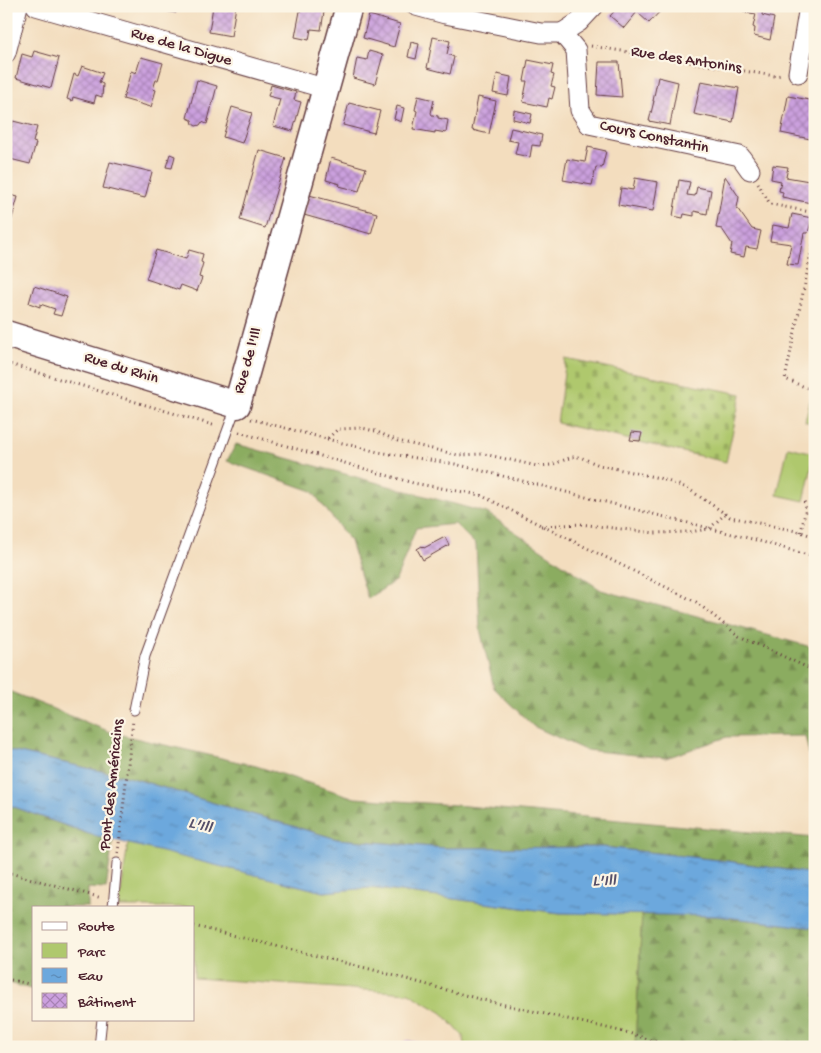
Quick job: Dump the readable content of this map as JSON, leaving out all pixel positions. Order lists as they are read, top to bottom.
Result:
{
  "streets": {
    "street": [
      "Rue de la Digue",
      "Cours Constantin",
      "Rue de l'Ill",
      "Rue du Rhin"
    ],
    "path": ["Rue des Antonins", "Pont des Américains"]
  },
  "crossings": [
    ["Rue de la Digue", "Rue de l'Ill"],
    ["Rue des Antonins", "Cours Constantin"],
    ["Rue de l'Ill", "Rue du Rhin"],
    ["Rue de l'Ill", "Pont des Américains"]
  ],
  "water": ["L'Ill"],
  "legend": [
    "Route",
    "Parc",
    "Eau",
    "Bâtiment"
  ]
}
